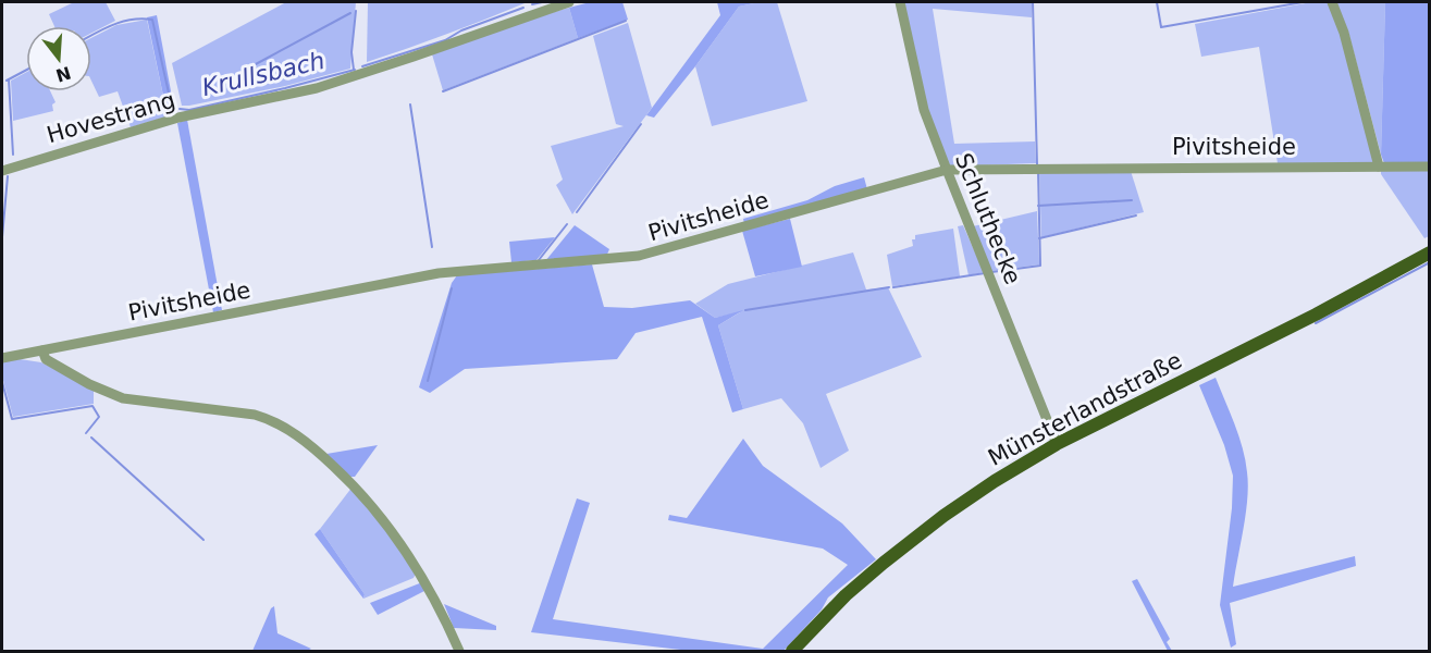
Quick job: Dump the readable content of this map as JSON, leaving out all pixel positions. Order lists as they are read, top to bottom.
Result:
{
  "streets": {
    "main road": ["Münsterlandstraße"],
    "street": ["Hovestrang", "Pivitsheide", "Schluthecke"]
  },
  "crossings": [
    ["Pivitsheide", "Schluthecke"],
    ["Schluthecke", "Münsterlandstraße"]
  ],
  "water": ["Krullsbach"],
  "north": "bottom"
}
